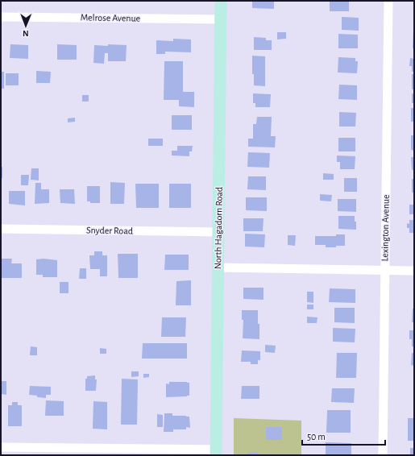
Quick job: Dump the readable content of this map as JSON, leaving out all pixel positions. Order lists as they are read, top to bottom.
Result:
{
  "streets": {
    "street": [
      "Melrose Avenue",
      "North Hagadorn Road",
      "Lexington Avenue",
      "Snyder Road"
    ]
  },
  "crossings": [
    ["Melrose Avenue", "North Hagadorn Road"],
    ["North Hagadorn Road", "Snyder Road"]
  ],
  "scale_bar": "50 m",
  "north": "bottom"
}
